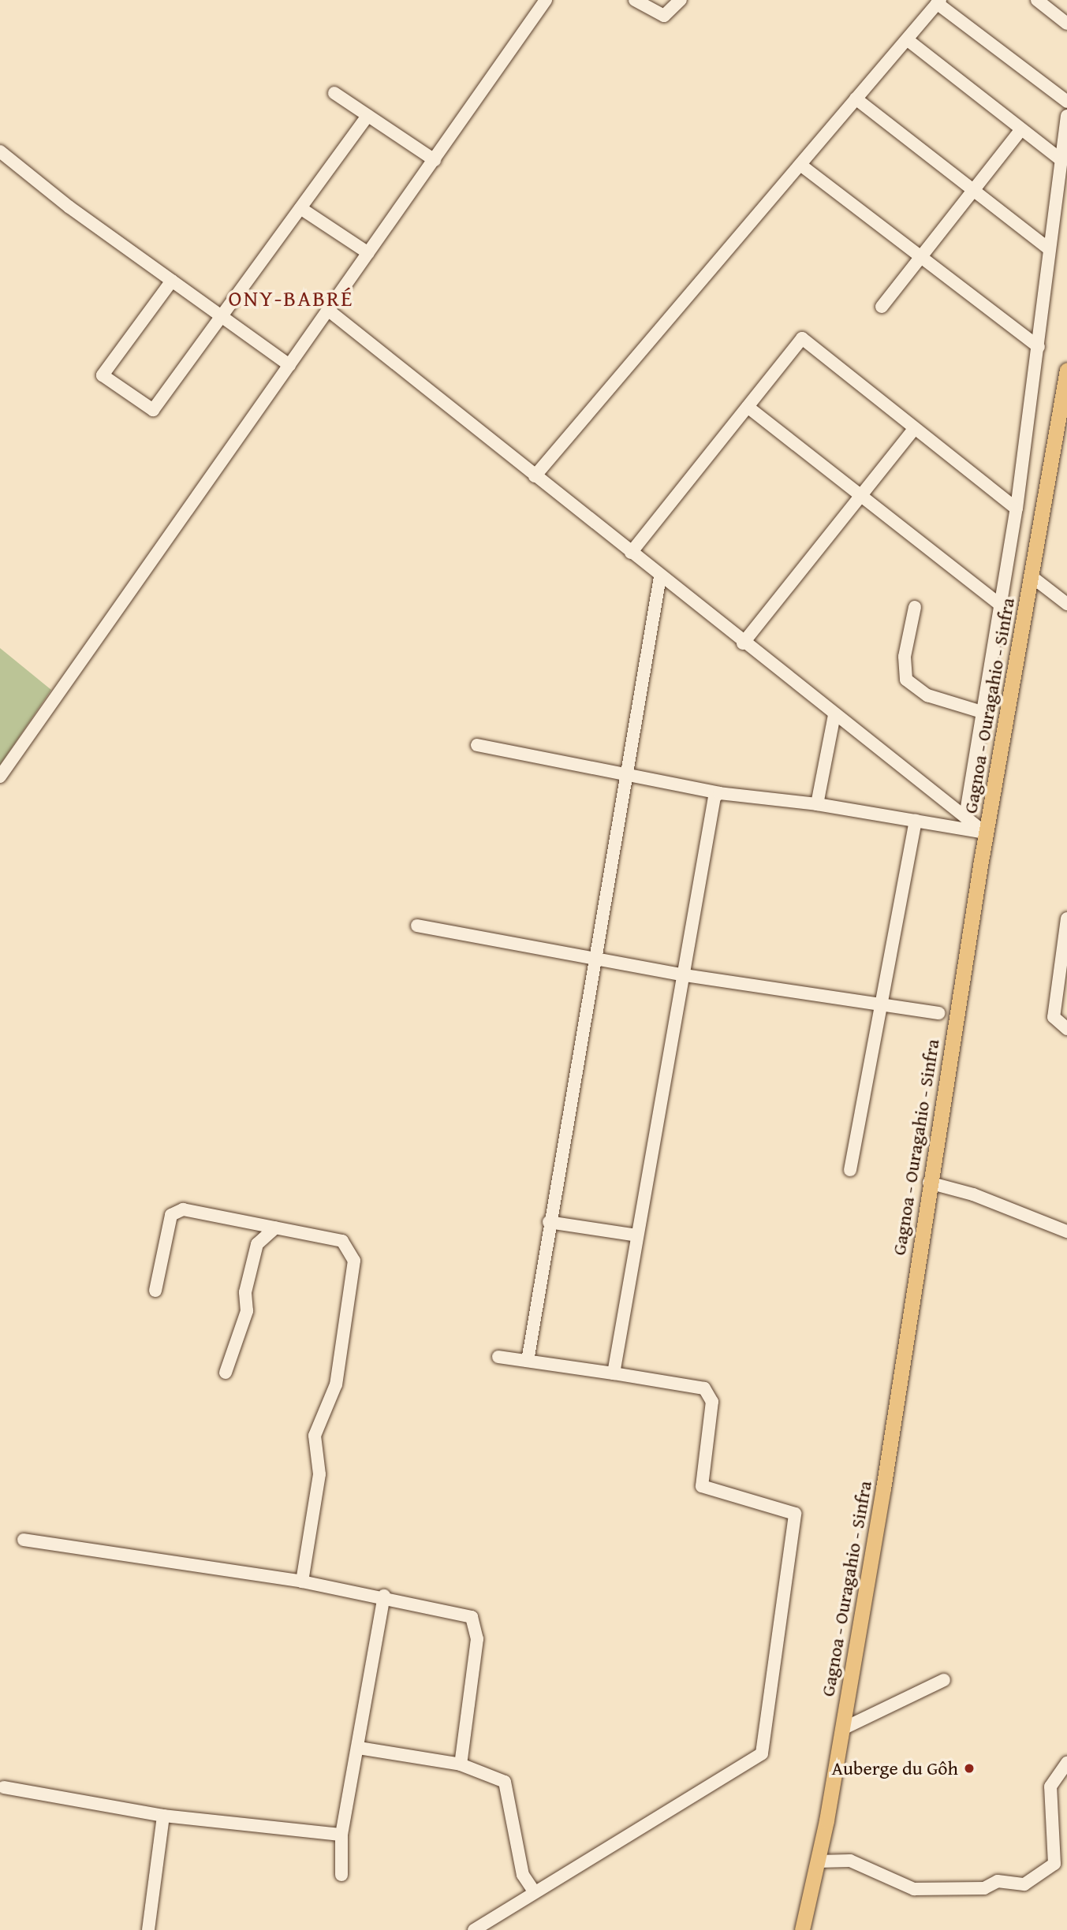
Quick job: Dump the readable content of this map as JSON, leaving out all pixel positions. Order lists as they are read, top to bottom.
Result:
{
  "streets": {
    "main road": ["Gagnoa - Ouragahio - Sinfra"]
  },
  "districts": ["ONY-BABRÉ"],
  "places": ["Auberge du Gôh"]
}
